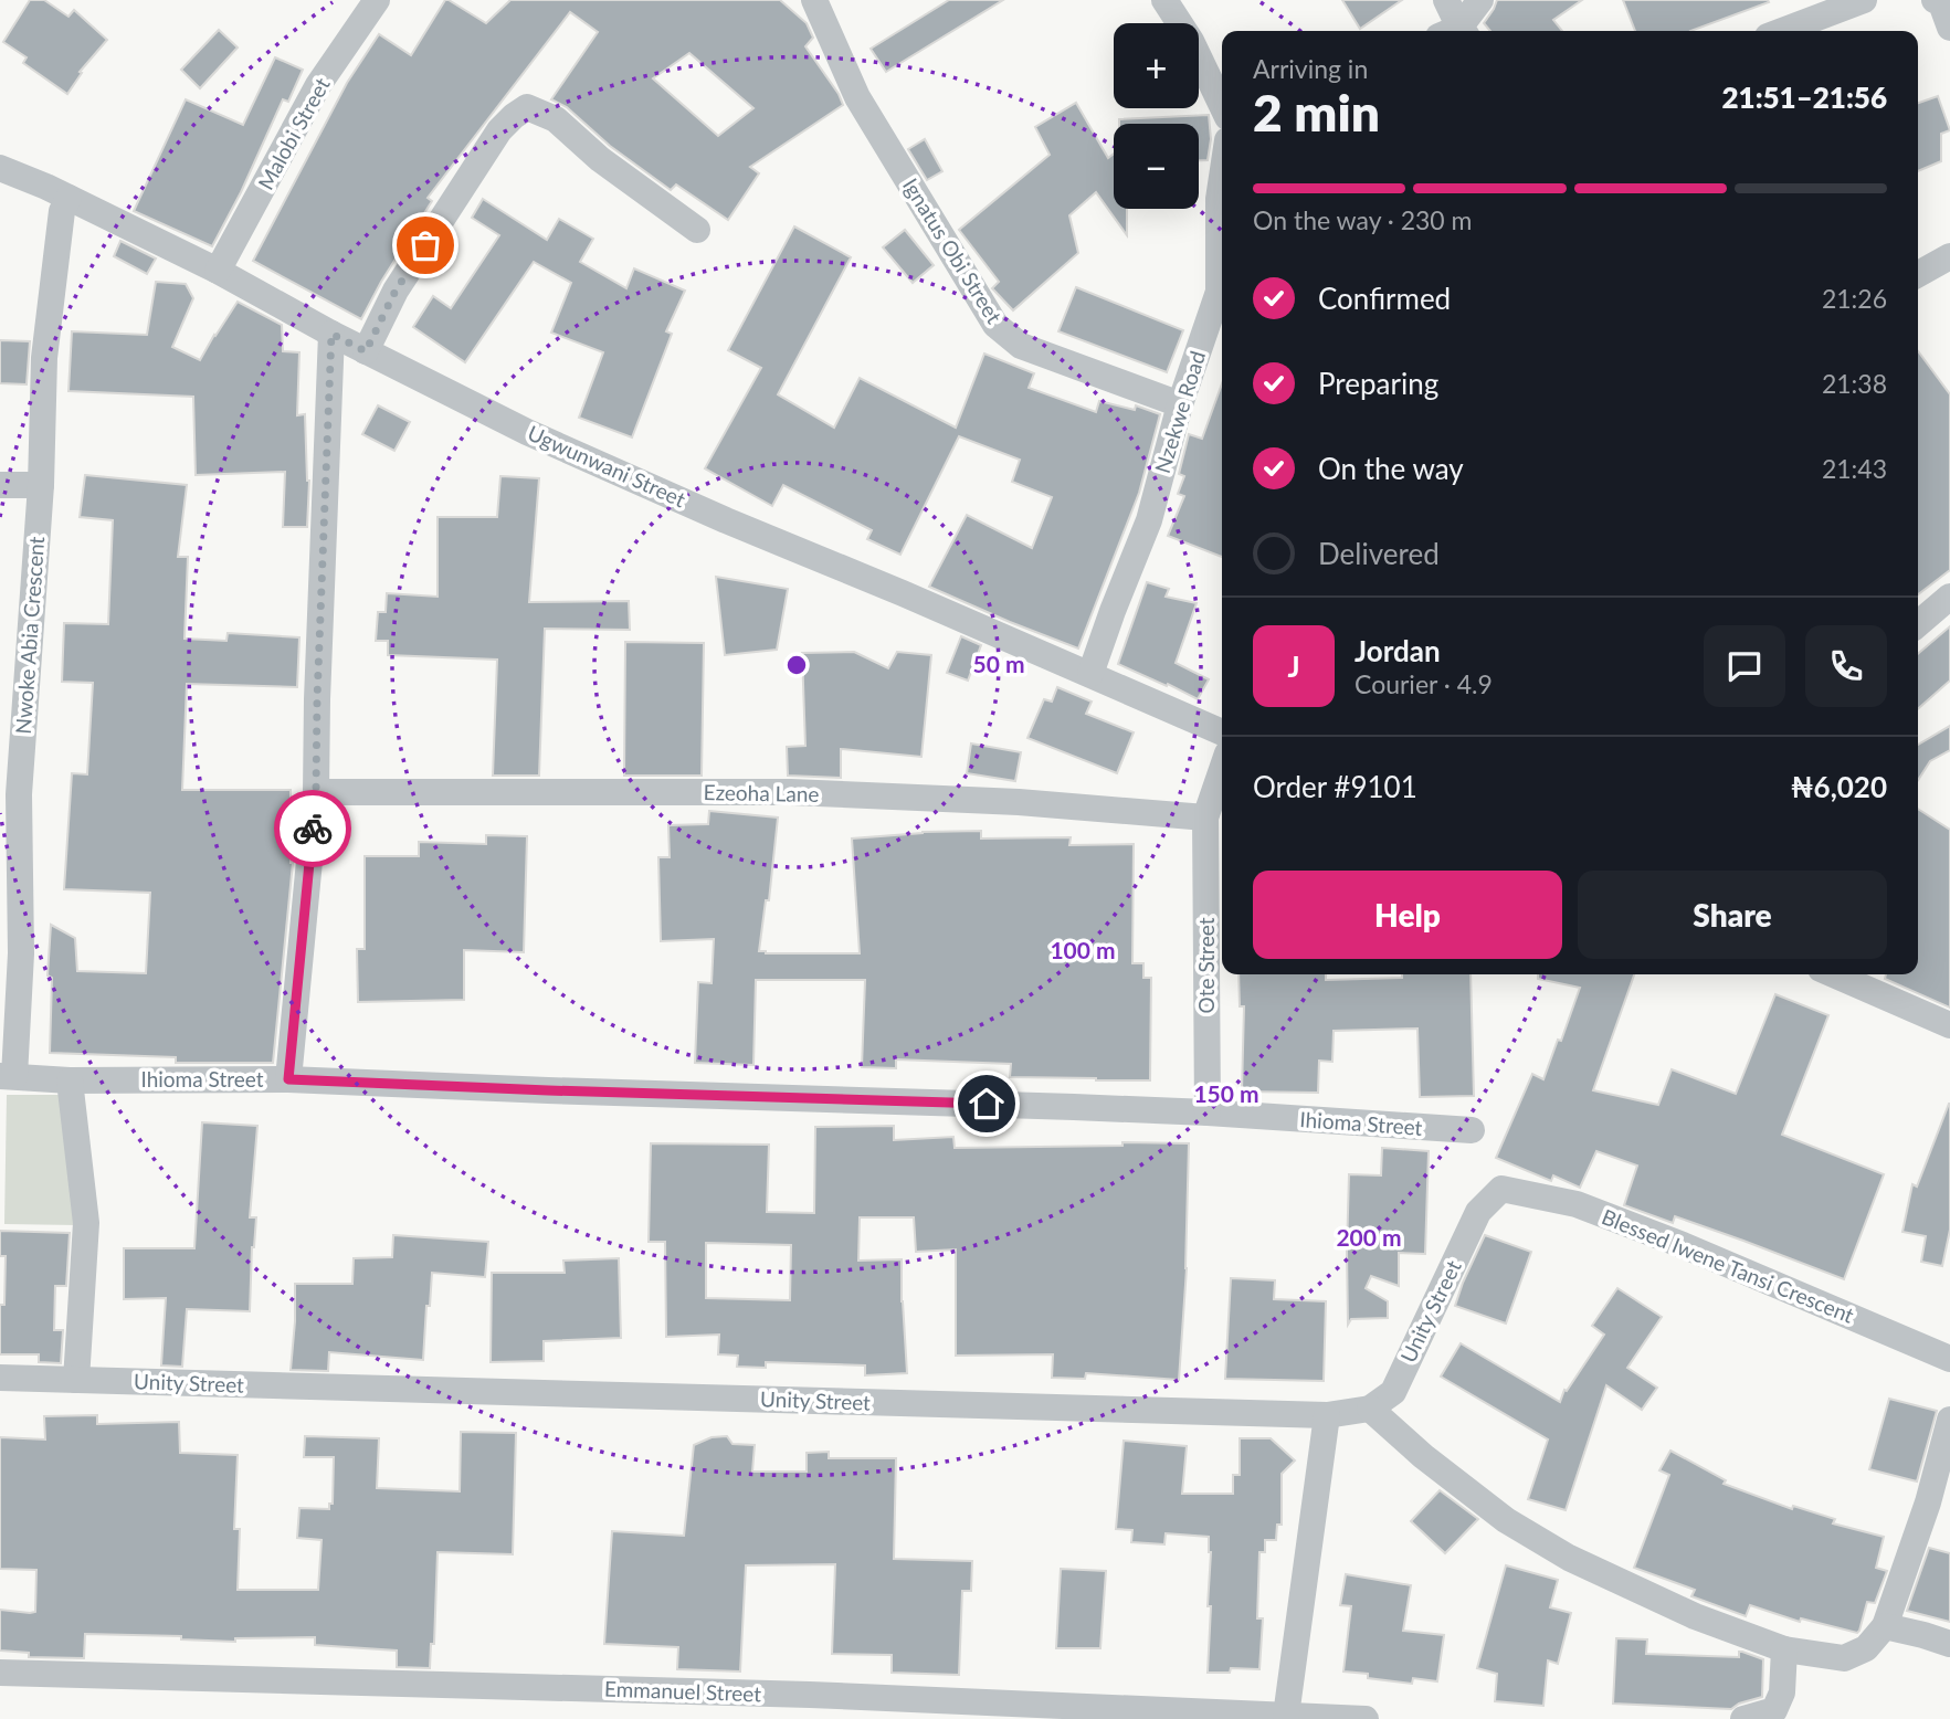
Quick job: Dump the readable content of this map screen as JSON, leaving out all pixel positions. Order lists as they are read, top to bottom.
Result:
{
  "streets": {
    "street": [
      "Malobi Street",
      "Ignatus Obi Street",
      "Nzekwe Road",
      "Ugwunwani Street",
      "Nwoke Abia Crescent",
      "Ezeoha Lane",
      "Ote Street",
      "Ihioma Street",
      "Blessed Iwene Tansi Crescent",
      "Unity Street",
      "Emmanuel Street"
    ]
  },
  "crossings": [
    ["Malobi Street", "Ugwunwani Street"],
    ["Ignatus Obi Street", "Nzekwe Road"],
    ["Nzekwe Road", "Ugwunwani Street"],
    ["Ugwunwani Street", "Nwoke Abia Crescent"],
    ["Nwoke Abia Crescent", "Ihioma Street"],
    ["Ezeoha Lane", "Ote Street"],
    ["Ote Street", "Ihioma Street"],
    ["Blessed Iwene Tansi Crescent", "Unity Street"]
  ],
  "page": {
    "map_buttons": ["+", "−"],
    "heading": ["2 min", "Arriving in", "21:51–21:56"],
    "panel": [
      "Jordan",
      "Courier · 4.9",
      "Order #9101",
      "₦6,020"
    ],
    "bar": "On the way · 230 m",
    "list": [
      ["Confirmed", "21:26"],
      ["Preparing", "21:38"],
      ["On the way", "21:43"],
      "Delivered"
    ],
    "round": "J",
    "buttons": ["Help", "Share"]
  },
  "rings": [
    "50 m",
    "100 m",
    "150 m",
    "200 m"
  ]
}
